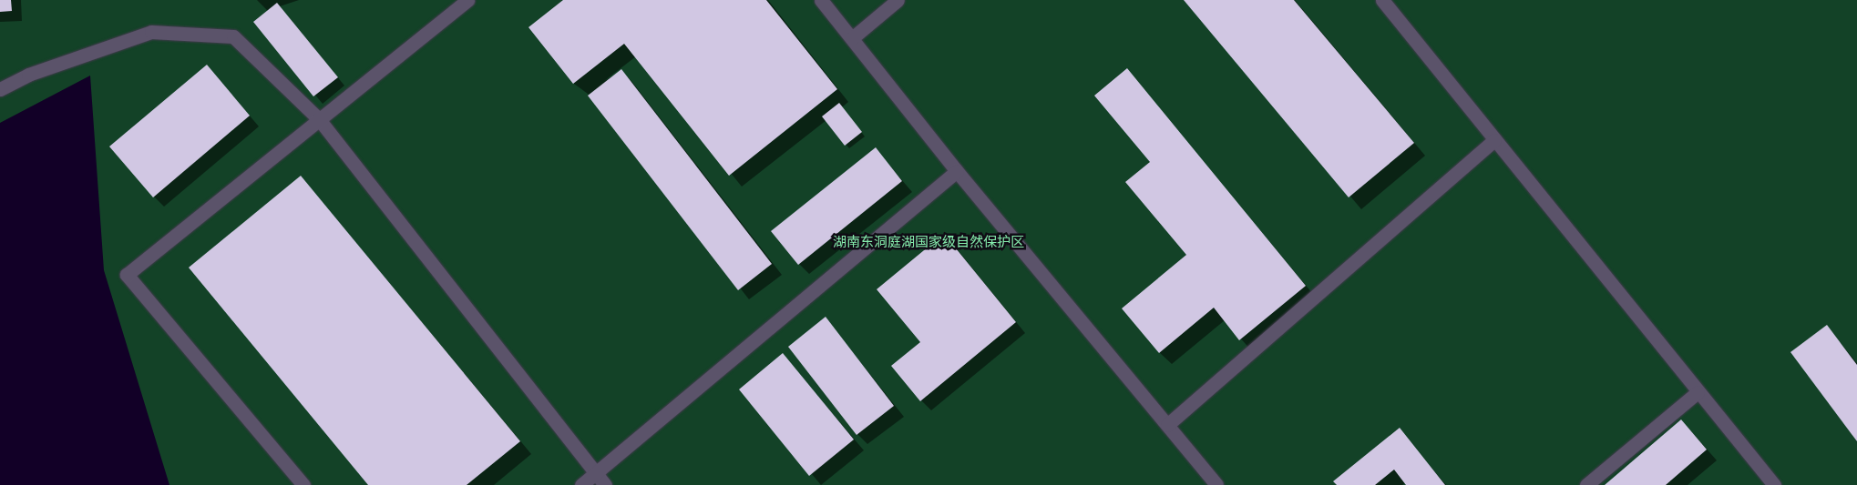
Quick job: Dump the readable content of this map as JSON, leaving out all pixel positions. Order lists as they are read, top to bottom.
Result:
{
  "parks": ["湖南东洞庭湖国家级自然保护区"]
}
